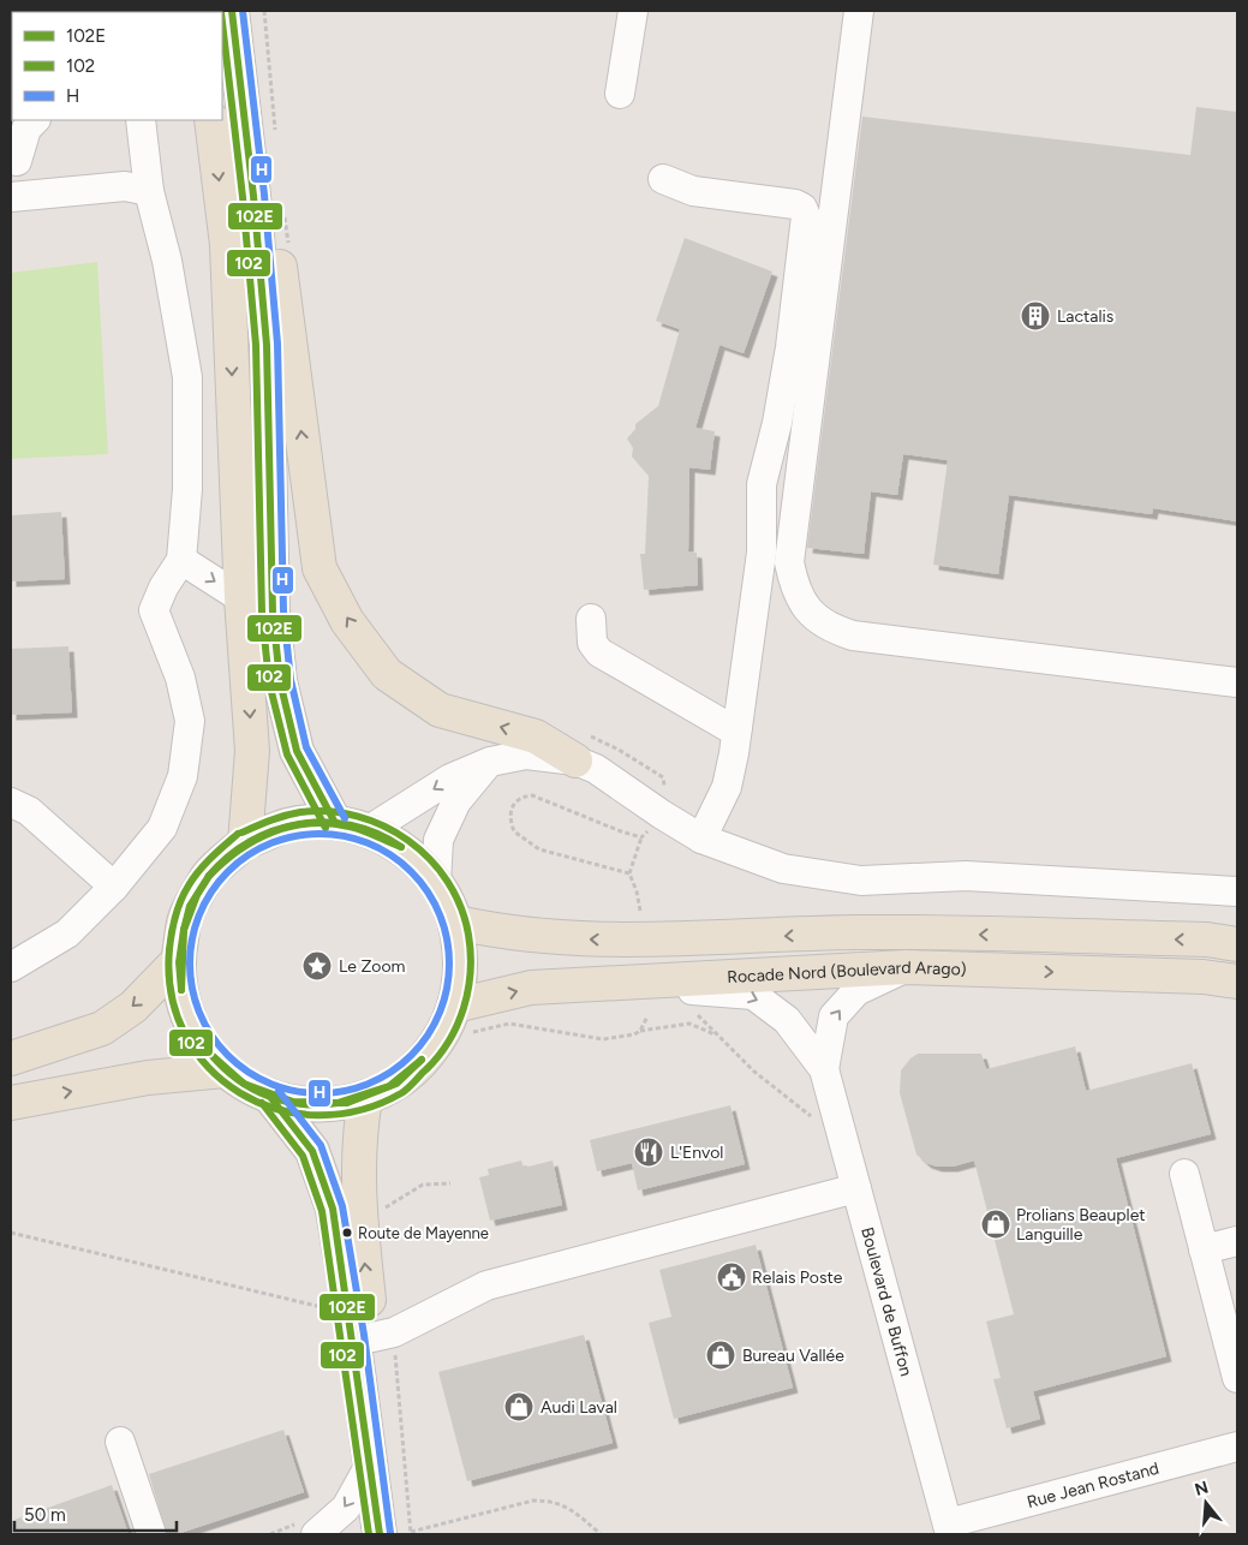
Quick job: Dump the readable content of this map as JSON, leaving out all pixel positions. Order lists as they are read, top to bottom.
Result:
{
  "streets": {
    "main road": ["Rocade Nord (Boulevard Arago)"],
    "street": ["Boulevard de Buffon", "Rue Jean Rostand"]
  },
  "crossings": [
    ["Boulevard de Buffon", "Rue Jean Rostand"]
  ],
  "places": {
    "building": ["Lactalis"],
    "place": ["Le Zoom"],
    "restaurant": ["L'Envol"],
    "shop": ["Prolians Beauplet Languille", "Bureau Vallée", "Audi Laval"],
    "other": ["Route de Mayenne"],
    "public building": ["Relais Poste"]
  },
  "lines": ["transit line 102E", "transit line H", "transit line 102"],
  "legend": ["102E", "102", "H"],
  "scale_bar": "50 m",
  "north": "top"
}
